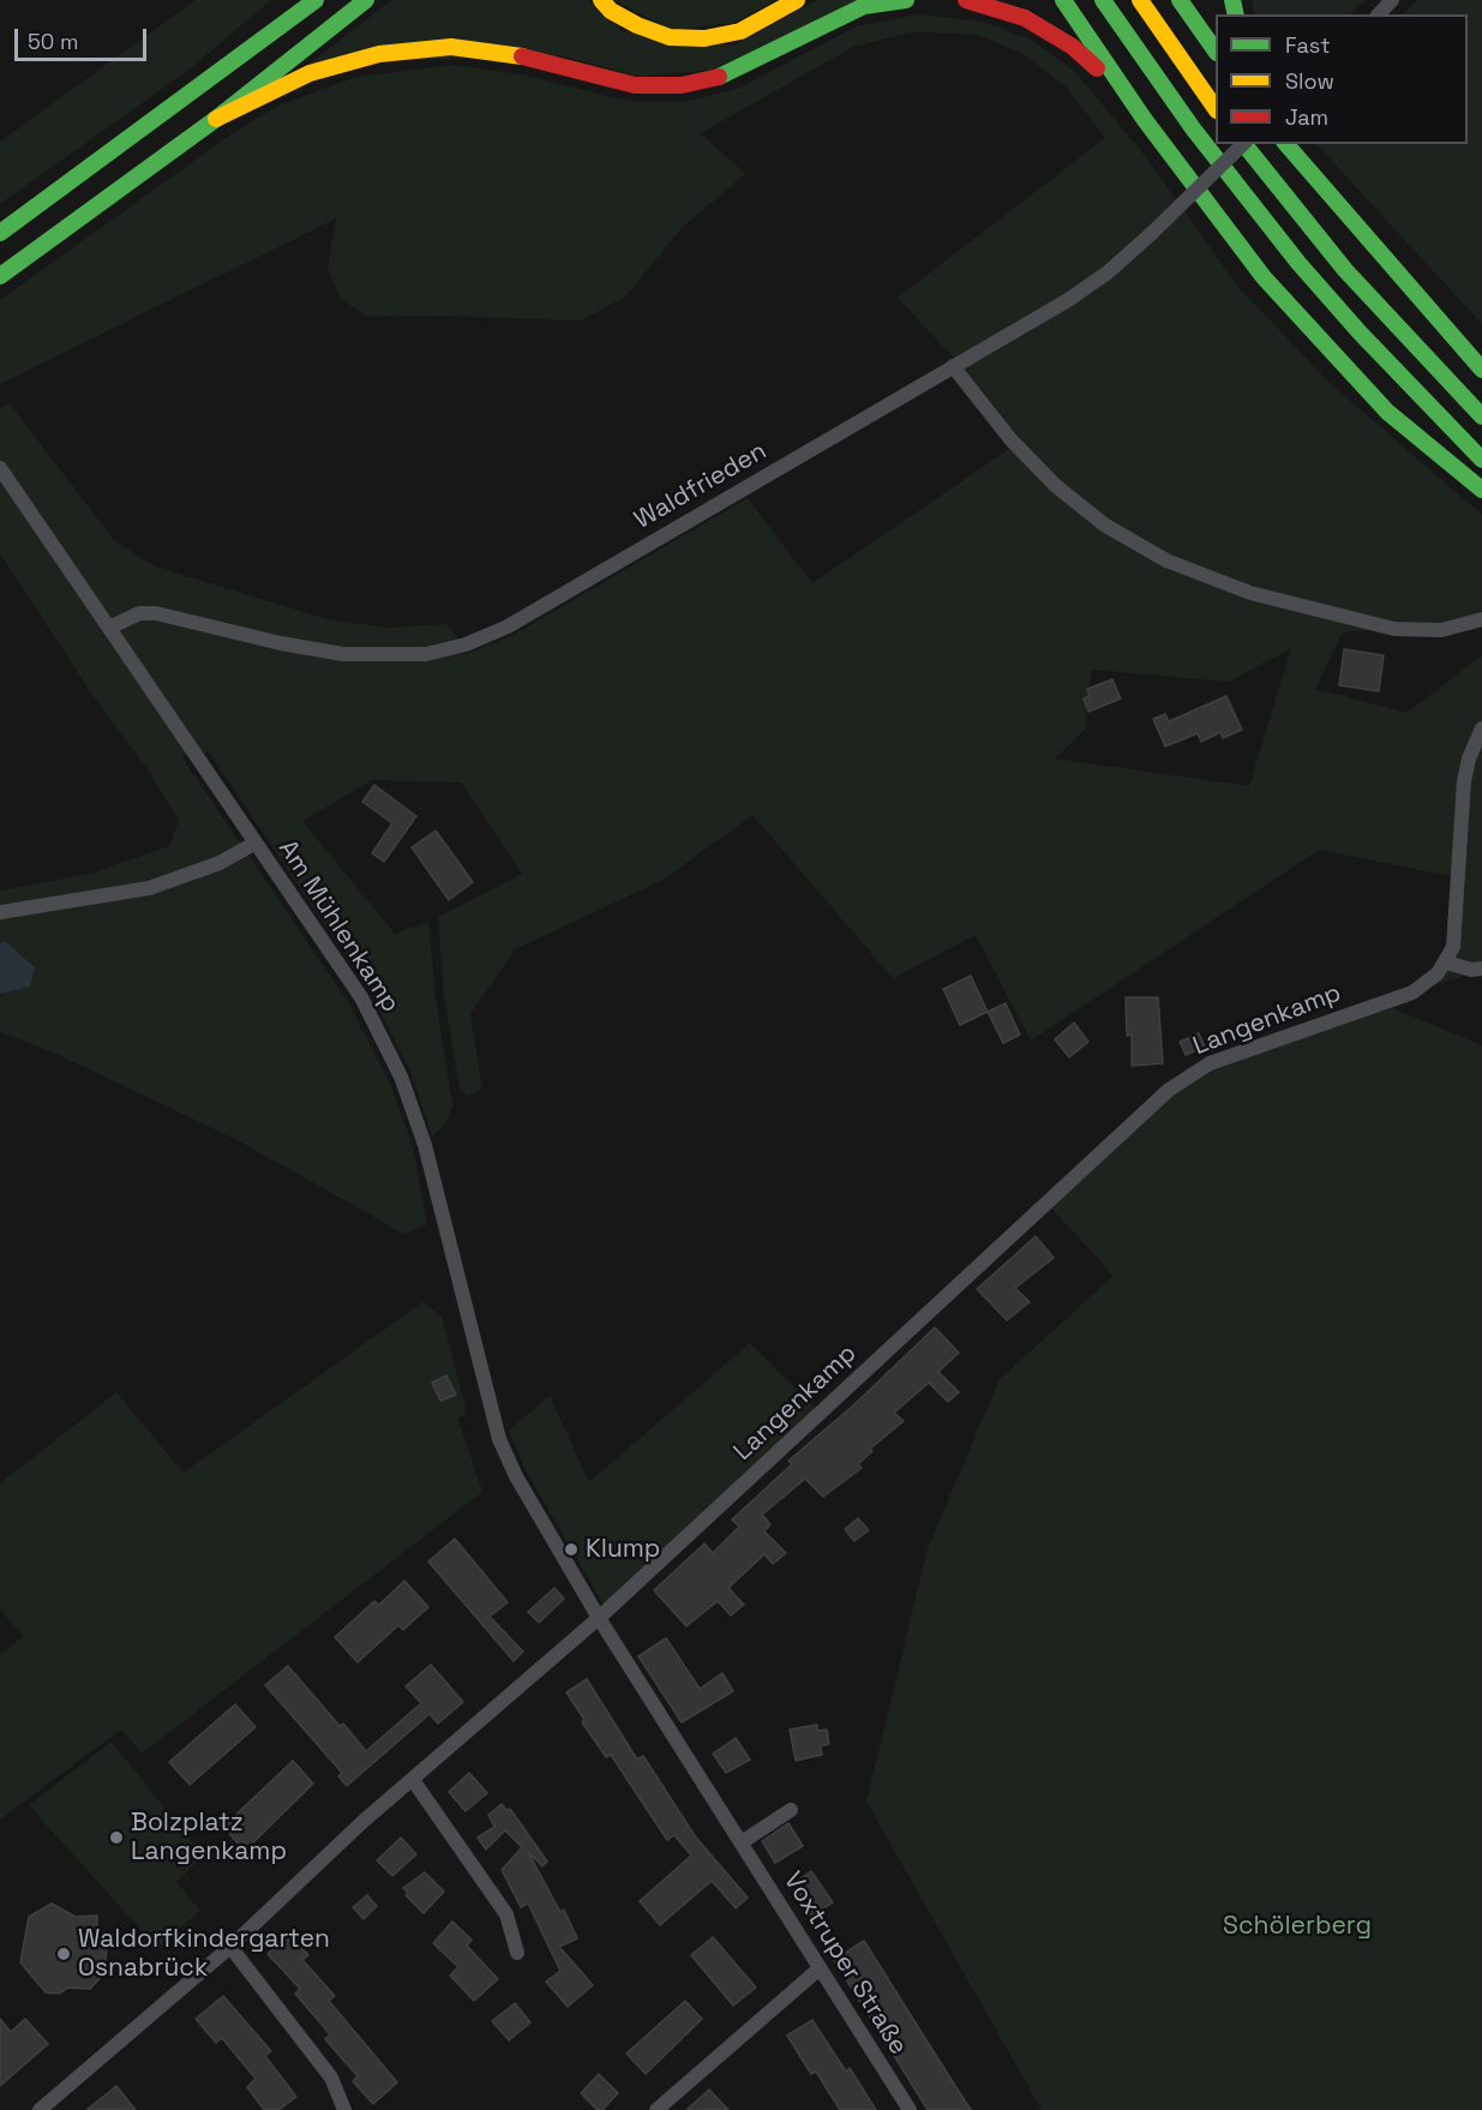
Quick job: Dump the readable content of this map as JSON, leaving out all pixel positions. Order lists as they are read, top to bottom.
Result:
{
  "streets": {
    "street": [
      "Waldfrieden",
      "Am Mühlenkamp",
      "Langenkamp",
      "Voxtruper Straße"
    ]
  },
  "crossings": [
    ["Waldfrieden", "Am Mühlenkamp"],
    ["Am Mühlenkamp", "Langenkamp"],
    ["Am Mühlenkamp", "Voxtruper Straße"],
    ["Langenkamp", "Voxtruper Straße"]
  ],
  "parks": ["Schölerberg"],
  "places": ["Klump", "Bolzplatz Langenkamp", "Waldorfkindergarten Osnabrück"],
  "legend": ["Fast", "Slow", "Jam"],
  "scale_bar": "50 m"
}
